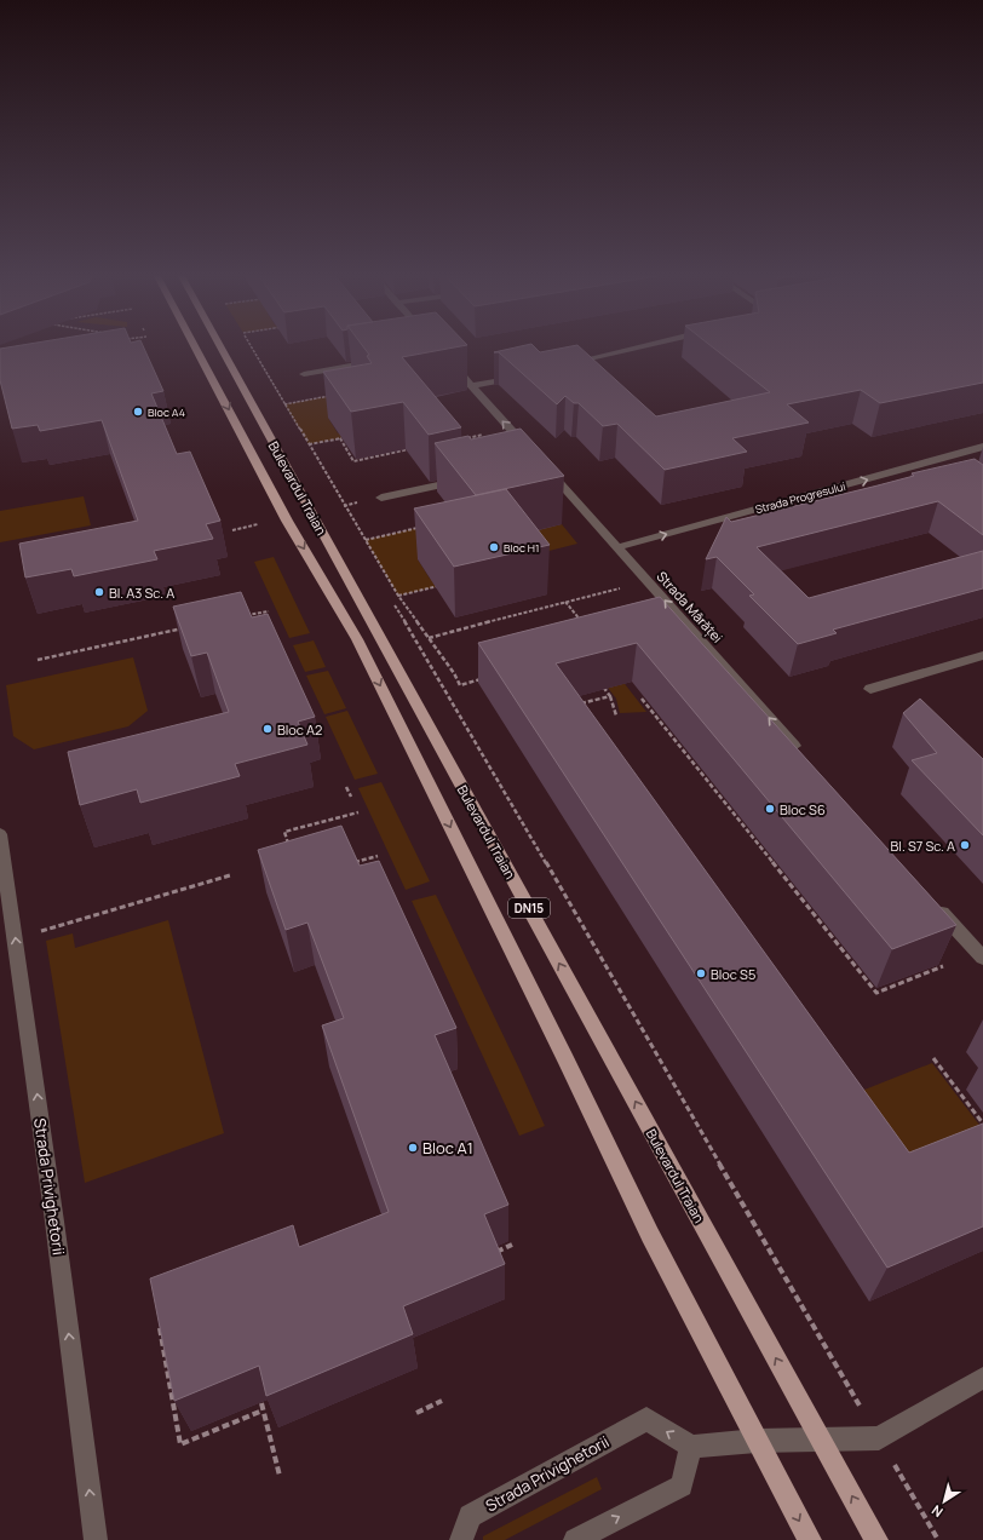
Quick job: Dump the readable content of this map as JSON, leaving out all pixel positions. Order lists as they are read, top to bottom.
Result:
{
  "streets": {
    "main road": ["Bulevardul Traian", "DN15"],
    "street": ["Strada Progresului", "Strada Mărăței", "Strada Privighetorii"]
  },
  "crossings": [
    ["Strada Progresului", "Strada Mărăței"]
  ],
  "one_way": ["Strada Progresului", "Strada Mărăței"],
  "places": [
    "Bloc A4",
    "Bloc H1",
    "Bl. A3 Sc. A",
    "Bloc A2",
    "Bloc S6",
    "Bl. S7 Sc. A",
    "Bloc S5",
    "Bloc A1"
  ],
  "north": "bottom left"
}
